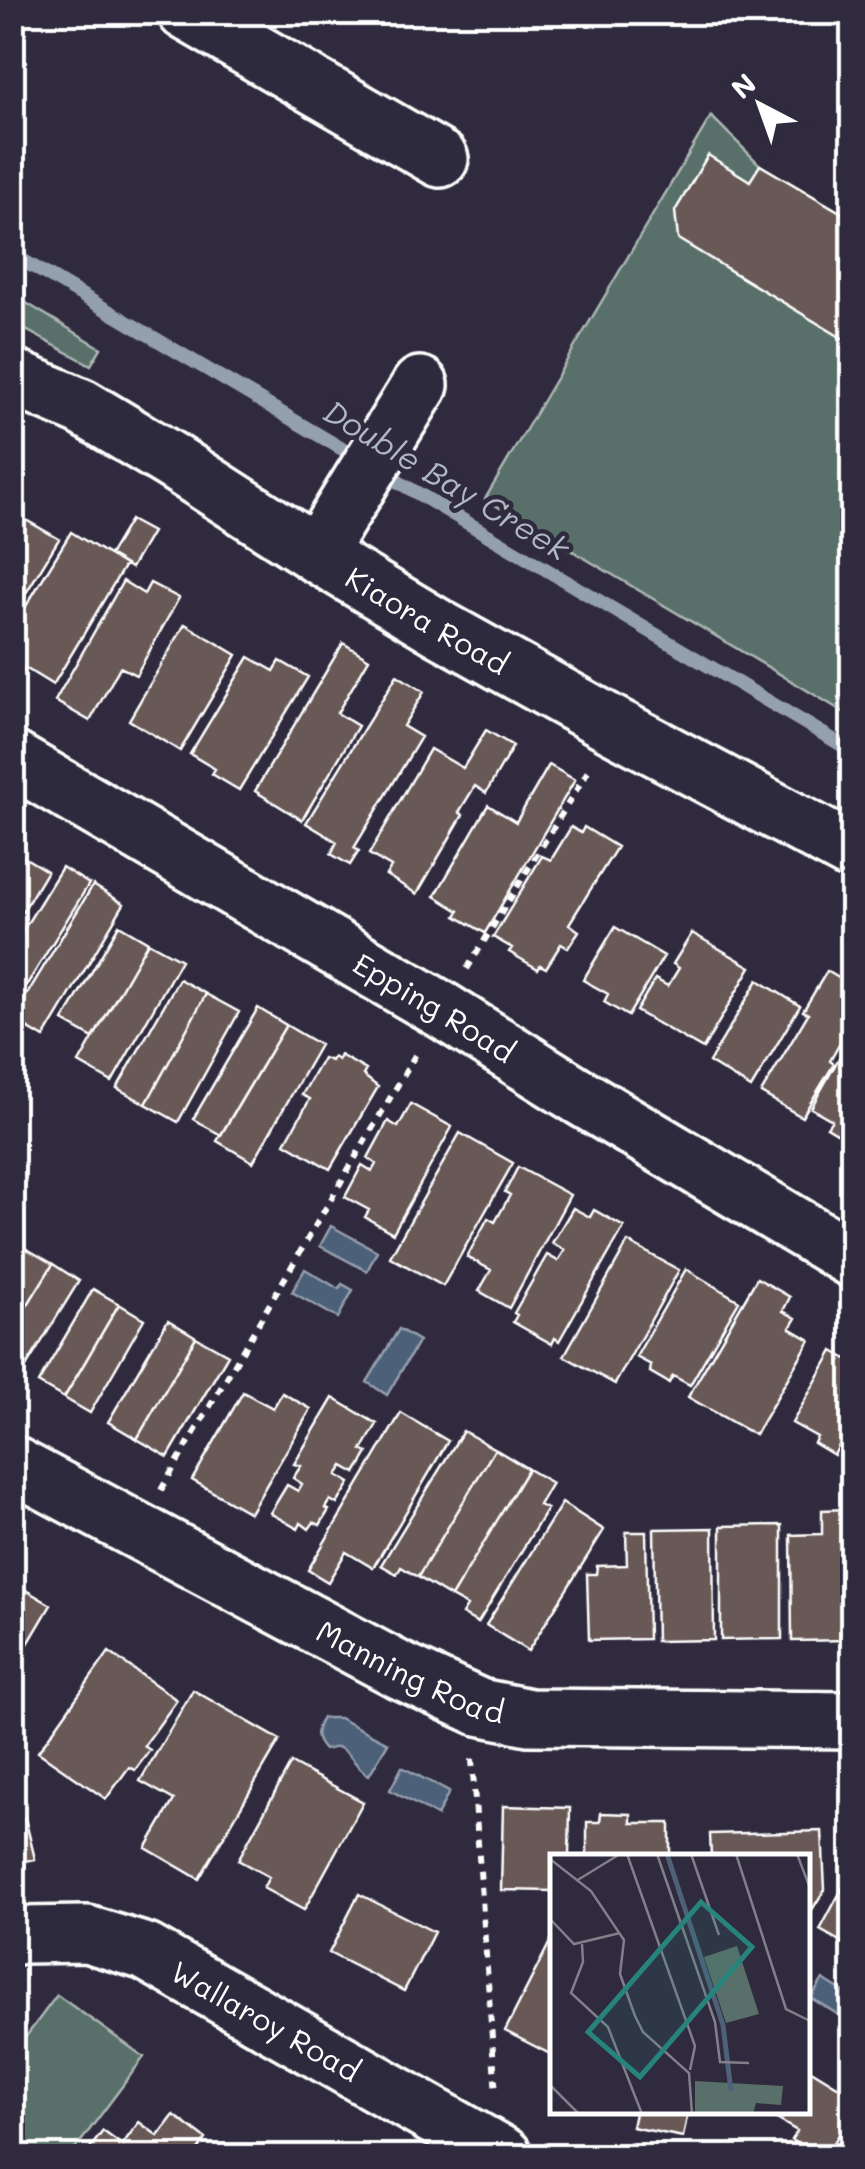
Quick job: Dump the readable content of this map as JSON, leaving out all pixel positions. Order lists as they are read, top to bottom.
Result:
{
  "streets": {
    "street": [
      "Kiaora Road",
      "Epping Road",
      "Manning Road",
      "Wallaroy Road"
    ]
  },
  "water": ["Double Bay Creek"],
  "north": "top left"
}
